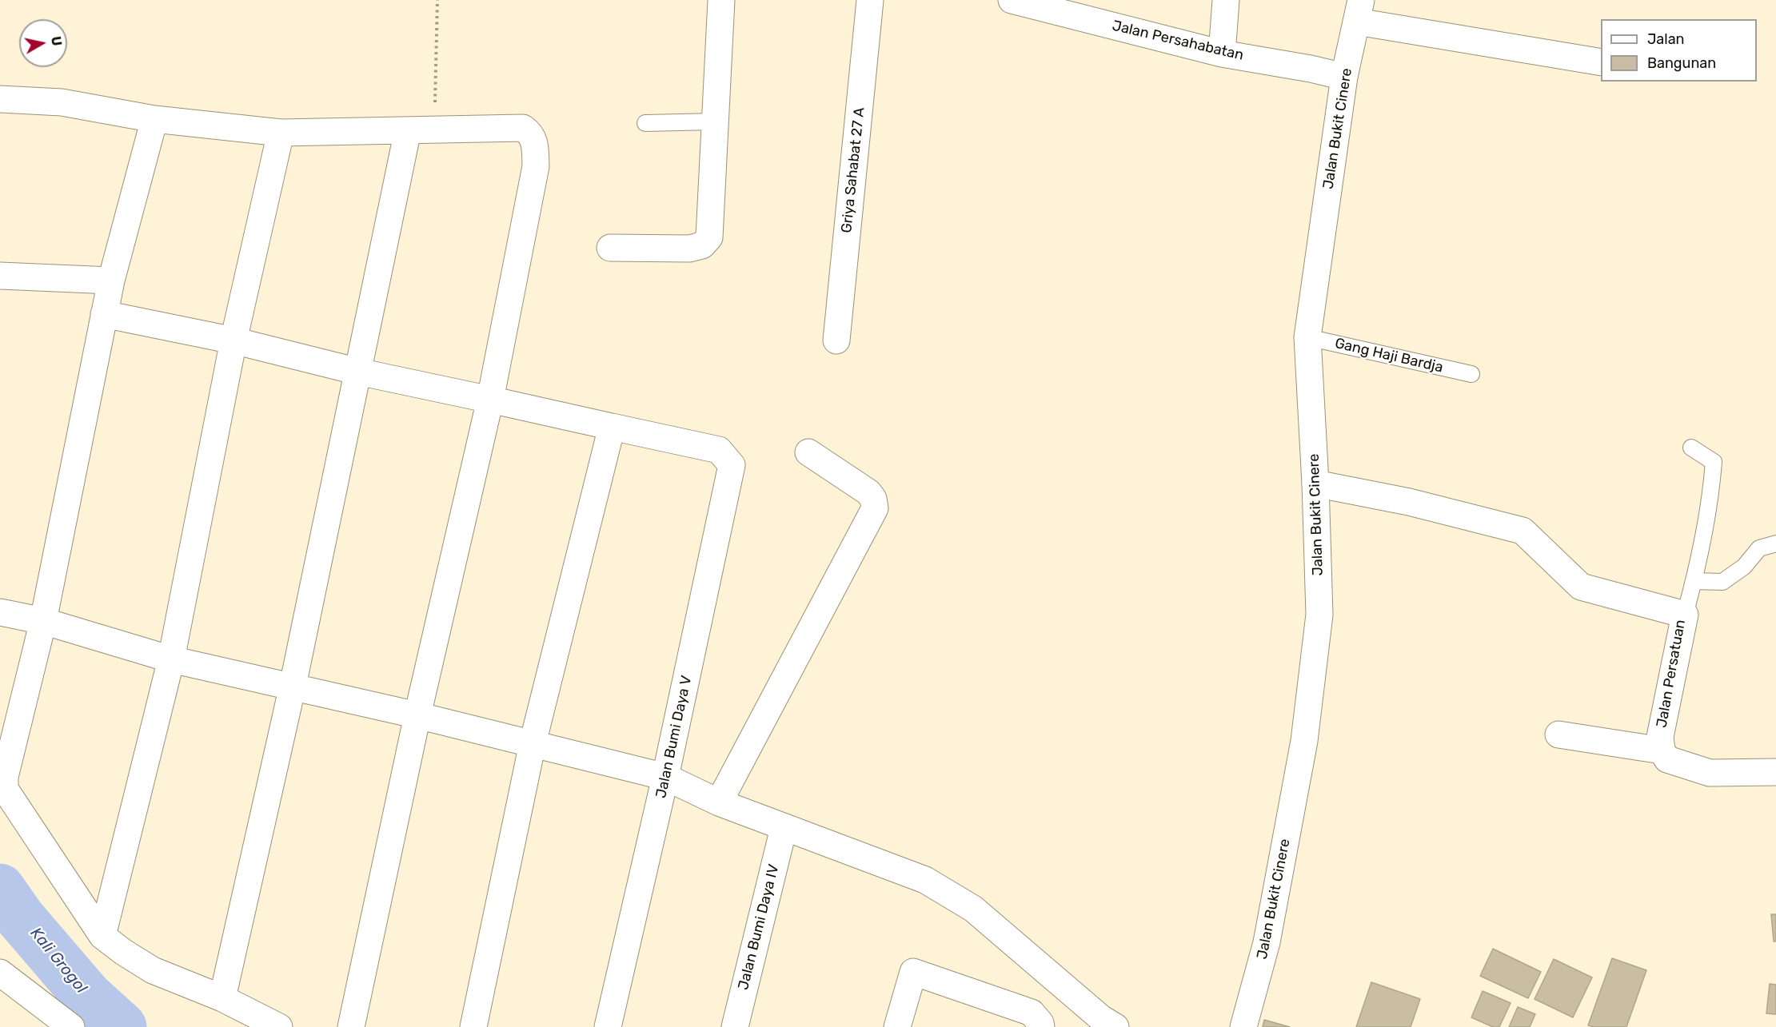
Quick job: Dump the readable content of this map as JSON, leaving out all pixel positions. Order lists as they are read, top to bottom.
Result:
{
  "streets": {
    "street": [
      "Jalan Persahabatan",
      "Jalan Bukit Cinere",
      "Griya Sahabat 27 A",
      "Jalan Persatuan",
      "Jalan Bumi Daya V",
      "Jalan Bumi Daya IV"
    ],
    "lane": ["Gang Haji Bardja"]
  },
  "crossings": [
    ["Jalan Persahabatan", "Jalan Bukit Cinere"],
    ["Jalan Bukit Cinere", "Gang Haji Bardja"],
    ["Jalan Bukit Cinere", "Jalan Persatuan"]
  ],
  "water": ["Kali Grogol"],
  "legend": ["Jalan", "Bangunan"],
  "north": "right"
}
